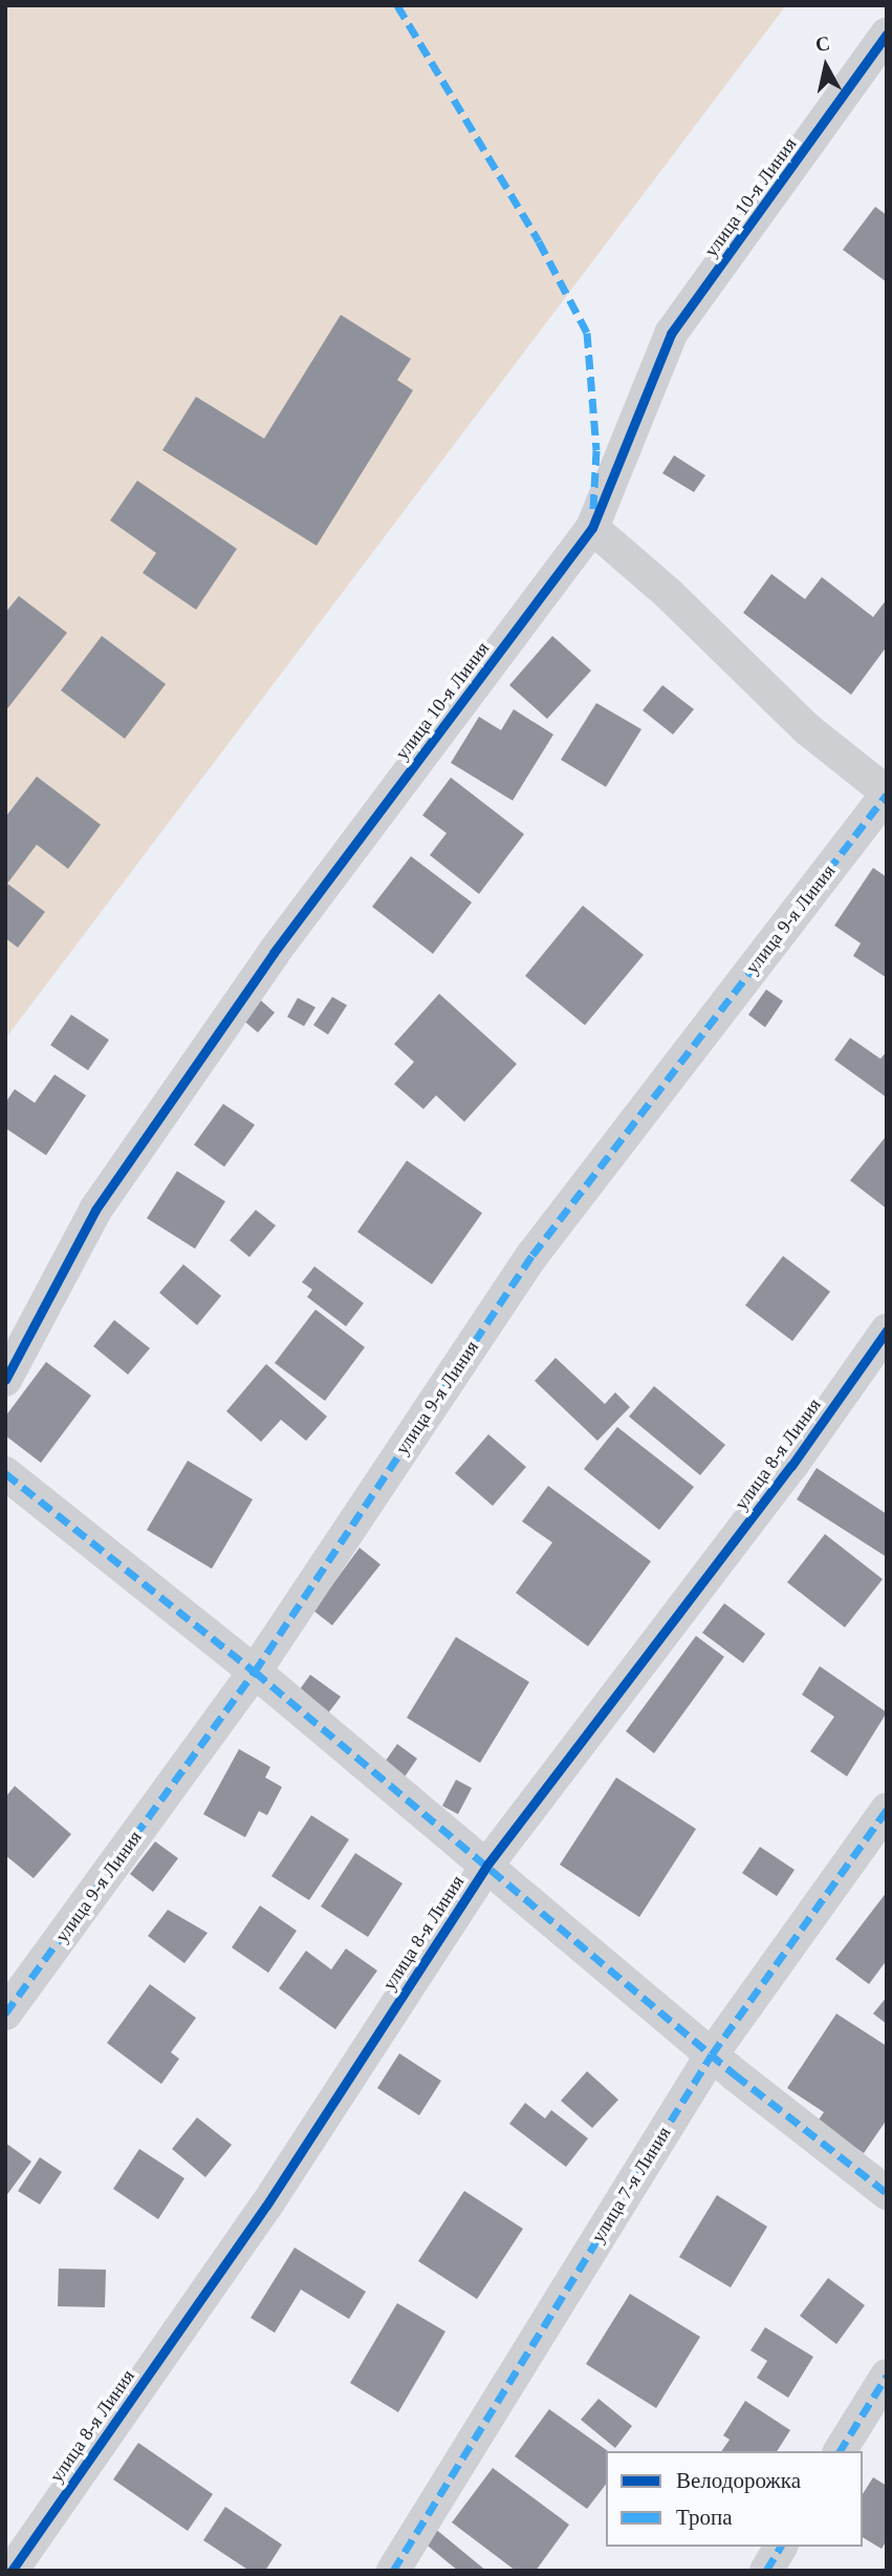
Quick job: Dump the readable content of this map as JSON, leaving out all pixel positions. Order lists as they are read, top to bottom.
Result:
{
  "streets": {
    "street": [
      "улица 10-я Линия",
      "улица 9-я Линия",
      "улица 8-я Линия",
      "улица 7-я Линия"
    ]
  },
  "legend": ["Велодорожка", "Тропа"],
  "north": "top"
}
